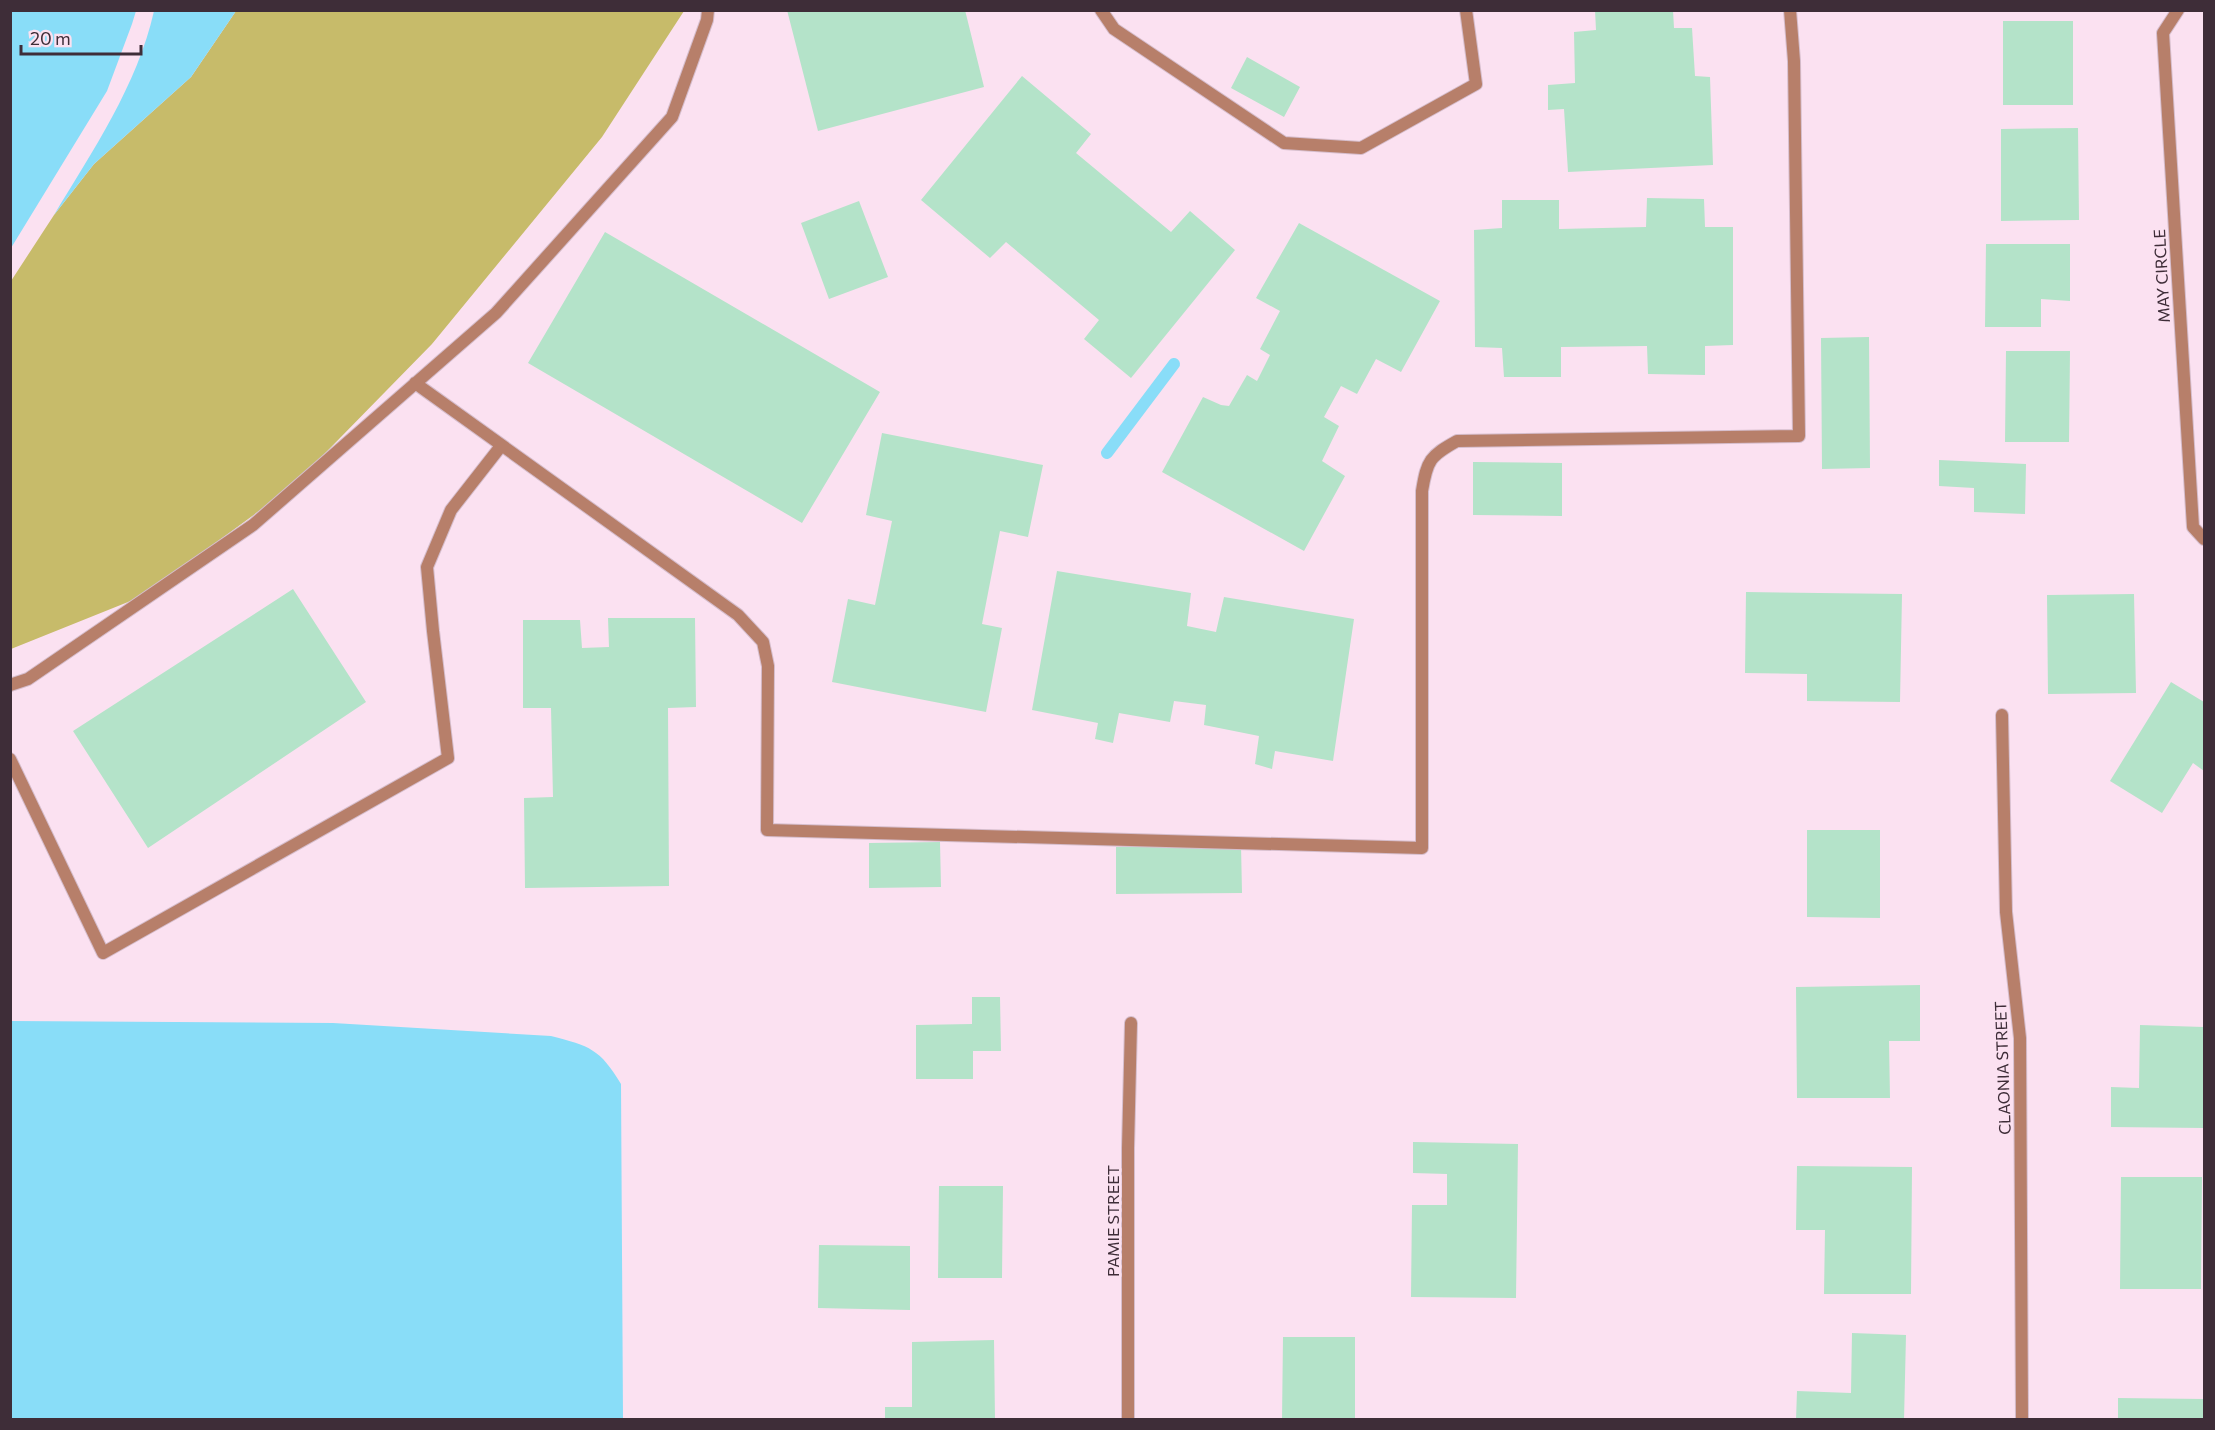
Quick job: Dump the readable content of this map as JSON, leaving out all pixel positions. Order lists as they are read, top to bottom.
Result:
{
  "streets": {
    "street": ["MAY CIRCLE", "CLAONIA STREET", "PAMIE STREET"]
  },
  "scale_bar": "20 m"
}
